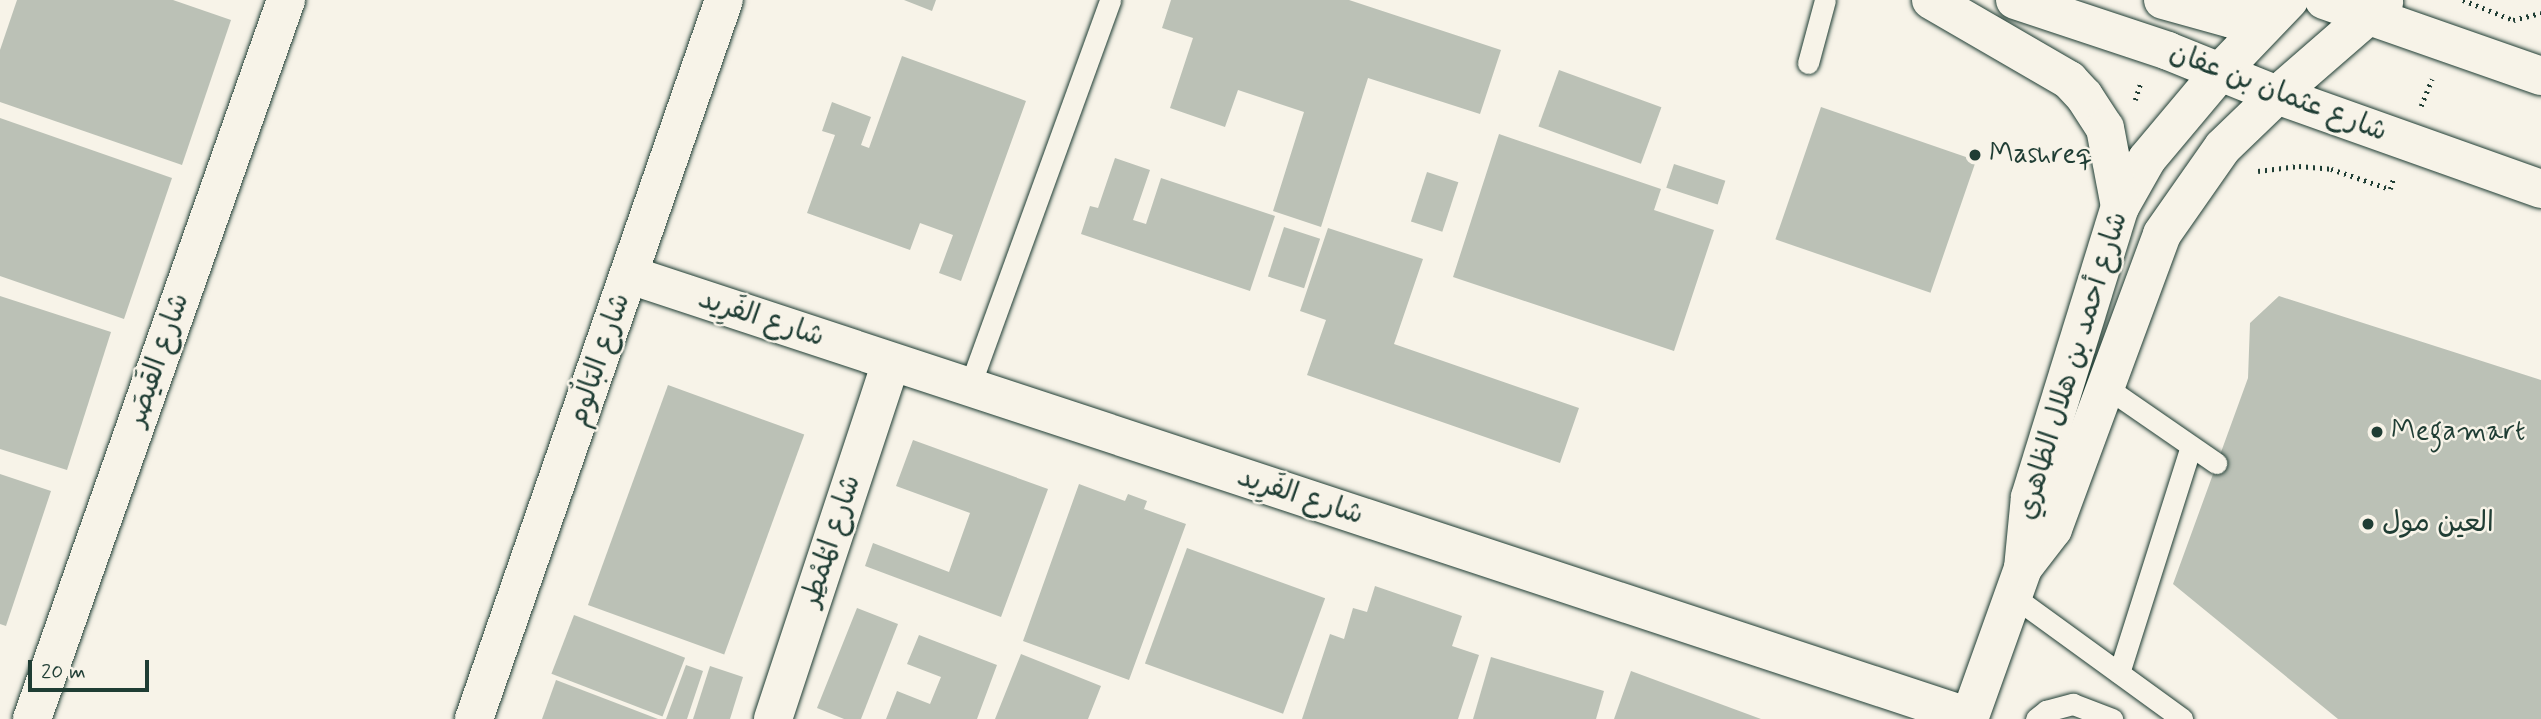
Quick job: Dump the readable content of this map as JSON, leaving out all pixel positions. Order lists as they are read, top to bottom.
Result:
{
  "streets": {
    "street": [
      "شارع عثمان بن عفان",
      "شارع الفَرِيد",
      "شارع القَيصَر",
      "شارع البَالُوم",
      "شارع أحمد بن هلال الظاهري",
      "شارع المُمْطِر"
    ]
  },
  "crossings": [
    ["شارع عثمان بن عفان", "شارع أحمد بن هلال الظاهري"],
    ["شارع الفَرِيد", "شارع البَالُوم"],
    ["شارع الفَرِيد", "شارع أحمد بن هلال الظاهري"],
    ["شارع الفَرِيد", "شارع المُمْطِر"]
  ],
  "places": ["Mashreq", "Megamart", "العين مول"],
  "scale_bar": "20 m"
}
